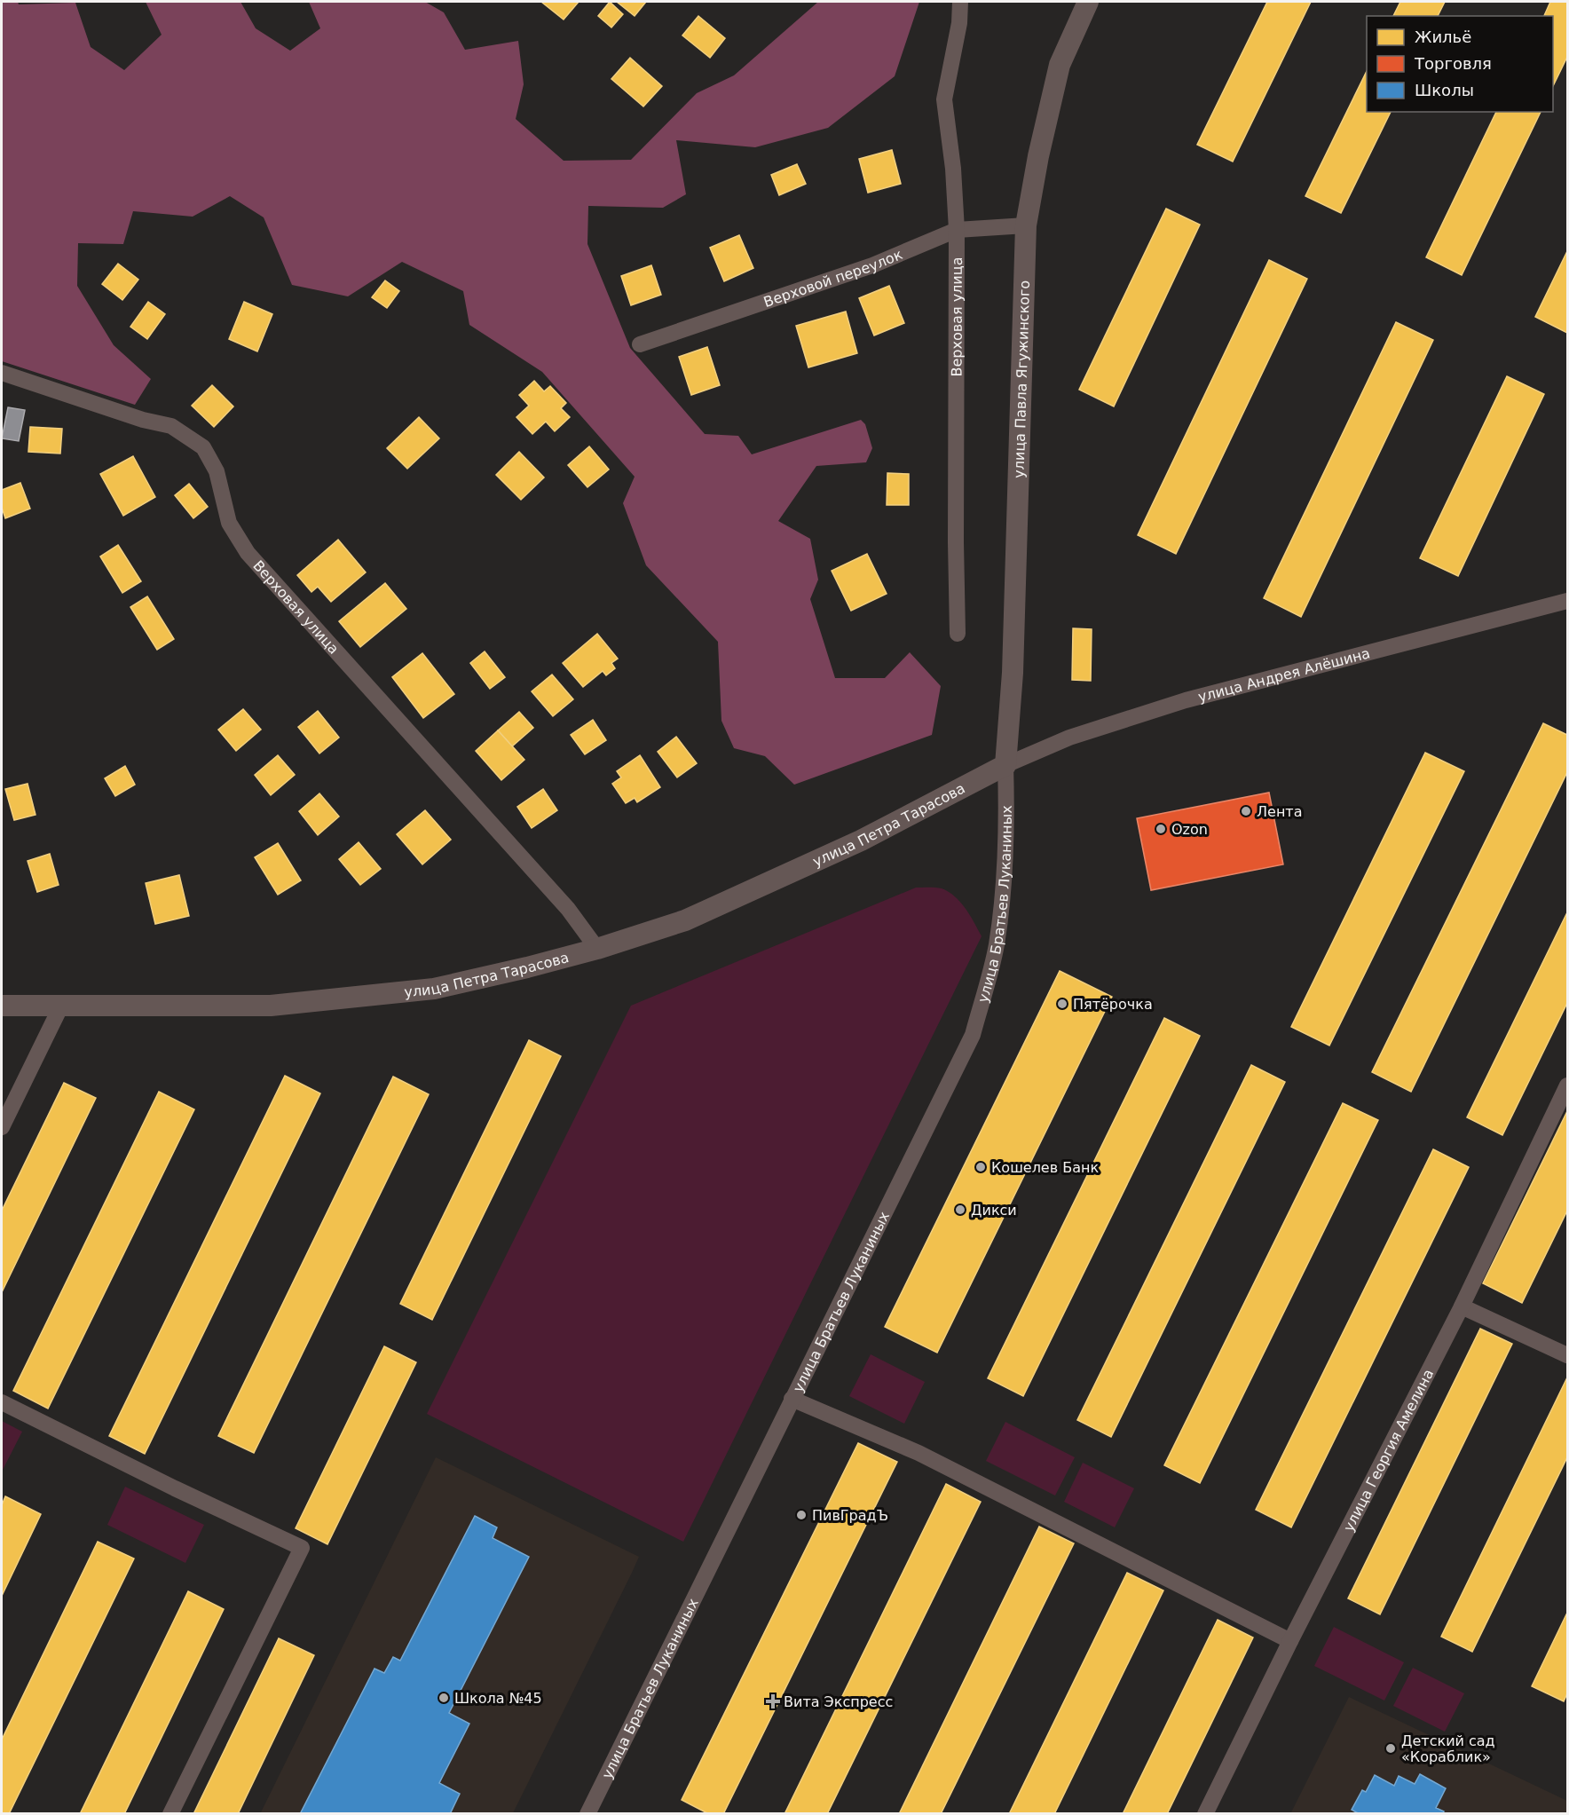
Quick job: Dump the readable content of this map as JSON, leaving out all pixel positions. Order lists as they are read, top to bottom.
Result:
{
  "streets": {
    "street": [
      "Верховой переулок",
      "Верховая улица",
      "улица Павла Ягужинского",
      "улица Андрея Алёшина",
      "улица Петра Тарасова",
      "улица Братьев Луканиных",
      "улица Георгия Амелина"
    ]
  },
  "crossings": [
    ["Верховой переулок", "Верховая улица"],
    ["Верховой переулок", "улица Павла Ягужинского"],
    ["Верховая улица", "улица Петра Тарасова"],
    ["улица Павла Ягужинского", "улица Андрея Алёшина"],
    ["улица Павла Ягужинского", "улица Петра Тарасова"],
    ["улица Павла Ягужинского", "улица Братьев Луканиных"],
    ["улица Андрея Алёшина", "улица Петра Тарасова"],
    ["улица Андрея Алёшина", "улица Братьев Луканиных"],
    ["улица Петра Тарасова", "улица Братьев Луканиных"]
  ],
  "places": {
    "other": [
      "Лента",
      "Ozon",
      "Пятёрочка",
      "Кошелев Банк",
      "Дикси",
      "ПивГрадЪ",
      "Школа №45",
      "Детский сад «Кораблик»"
    ],
    "health": ["Вита Экспресс"]
  },
  "legend": ["Жильё", "Торговля", "Школы"]
}
